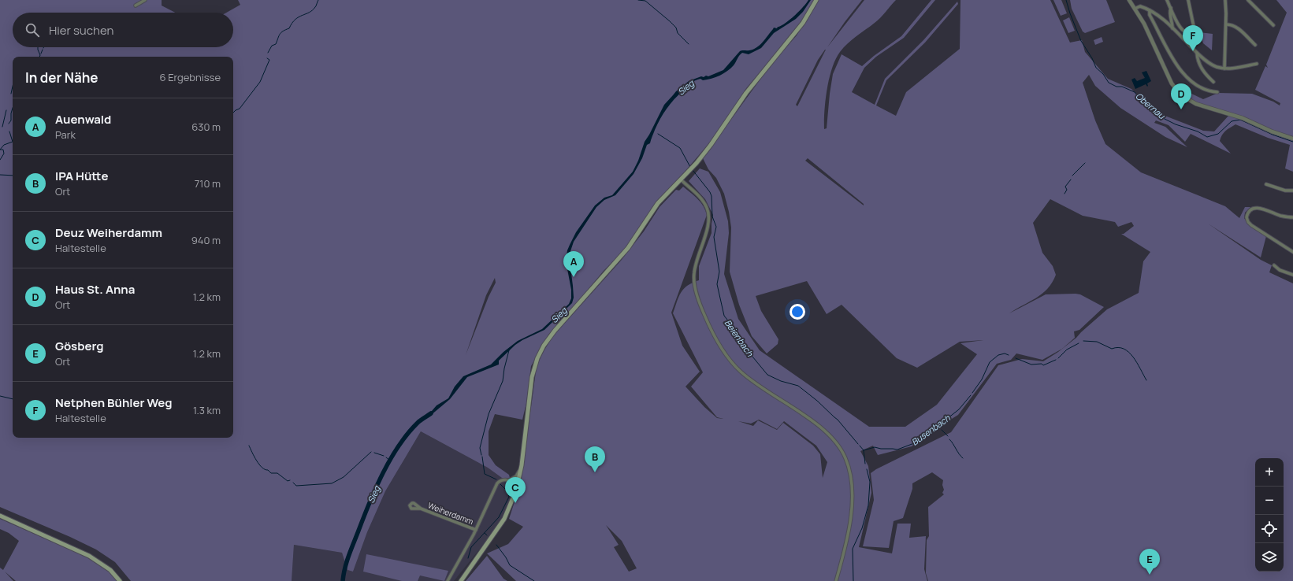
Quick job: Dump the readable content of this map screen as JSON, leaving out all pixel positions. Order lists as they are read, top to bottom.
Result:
{
  "streets": {
    "street": ["Weiherdamm"]
  },
  "water": [
    "Sieg",
    "Obernau",
    "Beienbach",
    "Busenbach"
  ],
  "page": {
    "search": "Hier suchen",
    "pins": [
      "F",
      "D",
      "A",
      "B",
      "C",
      "E"
    ],
    "heading": ["In der Nähe", "6 Ergebnisse"],
    "list": [
      {
        "mark": "A",
        "name": "Auenwald",
        "note": "Park",
        "value": "630 m"
      },
      {
        "mark": "B",
        "name": "IPA Hütte",
        "note": "Ort",
        "value": "710 m"
      },
      {
        "mark": "C",
        "name": "Deuz Weiherdamm",
        "note": "Haltestelle",
        "value": "940 m"
      },
      {
        "mark": "D",
        "name": "Haus St. Anna",
        "note": "Ort",
        "value": "1.2 km"
      },
      {
        "mark": "E",
        "name": "Gösberg",
        "note": "Ort",
        "value": "1.2 km"
      },
      {
        "mark": "F",
        "name": "Netphen Bühler Weg",
        "note": "Haltestelle",
        "value": "1.3 km"
      }
    ],
    "map_buttons": ["+", "−"]
  }
}
